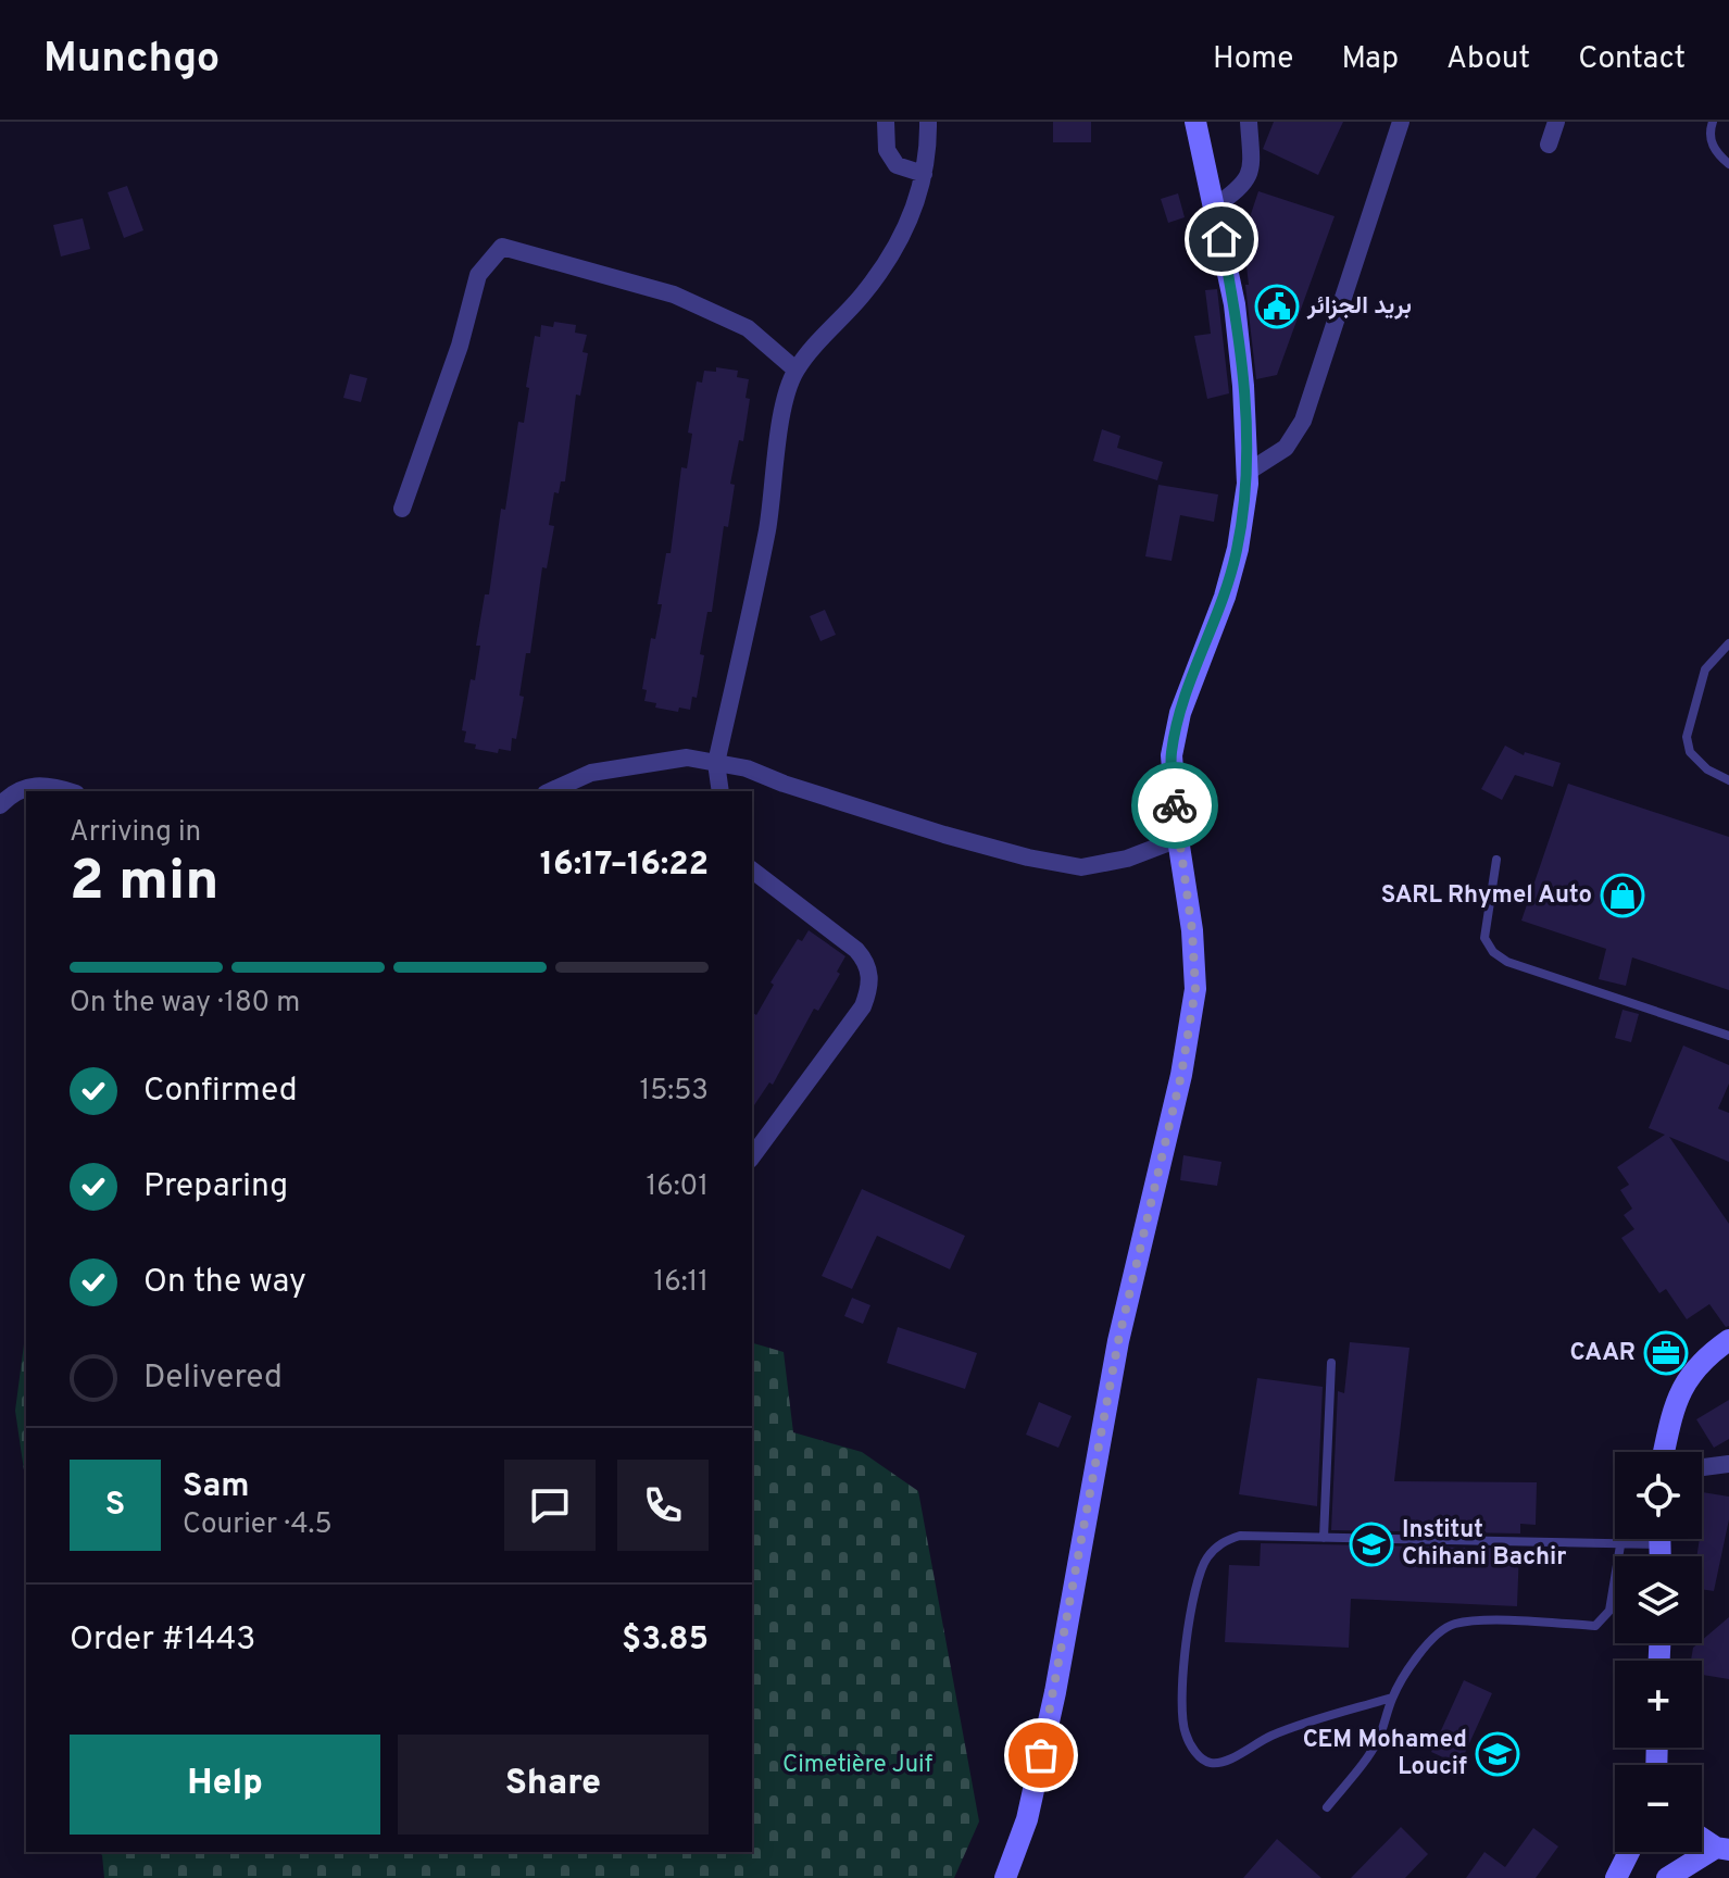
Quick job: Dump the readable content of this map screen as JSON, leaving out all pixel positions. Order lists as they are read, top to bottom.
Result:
{
  "parks": ["Cimetière Juif"],
  "places": {
    "public building": ["بريد الجزائر"],
    "shop": ["SARL Rhymel Auto"],
    "office": ["CAAR"],
    "school or university": ["Institut Chihani Bachir", "CEM Mohamed Loucif"]
  },
  "page": {
    "header": "Munchgo",
    "nav": [
      "Home",
      "Map",
      "About",
      "Contact"
    ],
    "heading": ["2 min", "Arriving in", "16:17–16:22"],
    "panel": [
      "Sam",
      "Courier · 4.5",
      "Order #1443",
      "$3.85"
    ],
    "bar": "On the way · 180 m",
    "list": [
      ["Confirmed", "15:53"],
      ["Preparing", "16:01"],
      ["On the way", "16:11"],
      "Delivered"
    ],
    "map_buttons": ["+", "−"],
    "round": "S",
    "buttons": ["Help", "Share"]
  }
}
